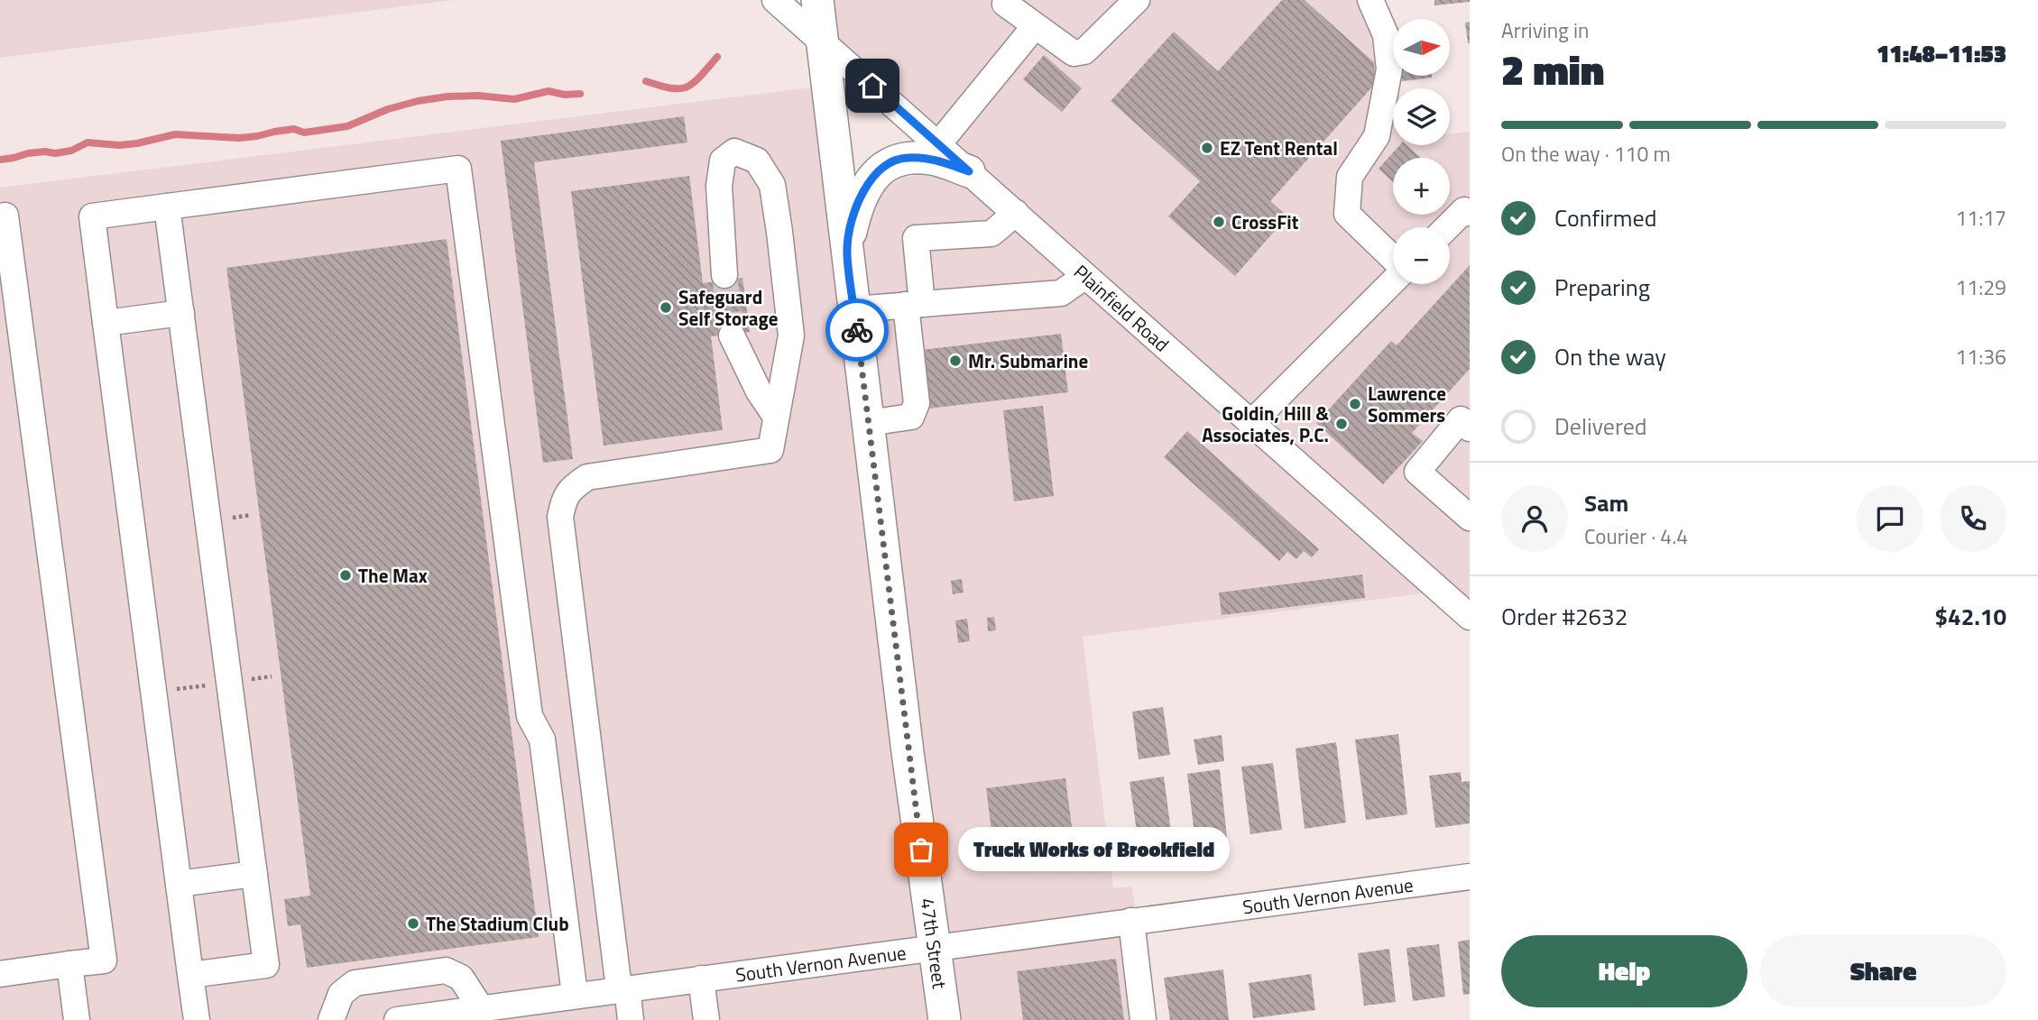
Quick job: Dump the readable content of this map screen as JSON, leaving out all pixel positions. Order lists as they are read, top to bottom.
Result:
{
  "streets": {
    "main road": ["47th Street"],
    "street": ["Plainfield Road", "South Vernon Avenue"]
  },
  "crossings": [
    ["Plainfield Road", "47th Street"],
    ["South Vernon Avenue", "47th Street"]
  ],
  "places": [
    "EZ Tent Rental",
    "CrossFit",
    "Safeguard Self Storage",
    "Mr. Submarine",
    "Lawrence Sommers",
    "Goldin, Hill & Associates, P.C.",
    "The Max",
    "Truck Works of Brookfield",
    "The Stadium Club"
  ],
  "north": "right",
  "page": {
    "heading": ["2 min", "Arriving in", "11:48–11:53"],
    "panel": [
      "Sam",
      "Courier · 4.4",
      "Order #2632",
      "$42.10"
    ],
    "map_buttons": ["+", "−"],
    "bar": "On the way · 110 m",
    "list": [
      ["Confirmed", "11:17"],
      ["Preparing", "11:29"],
      ["On the way", "11:36"],
      "Delivered"
    ],
    "bubble": "Truck Works of Brookfield",
    "buttons": ["Help", "Share"]
  }
}
